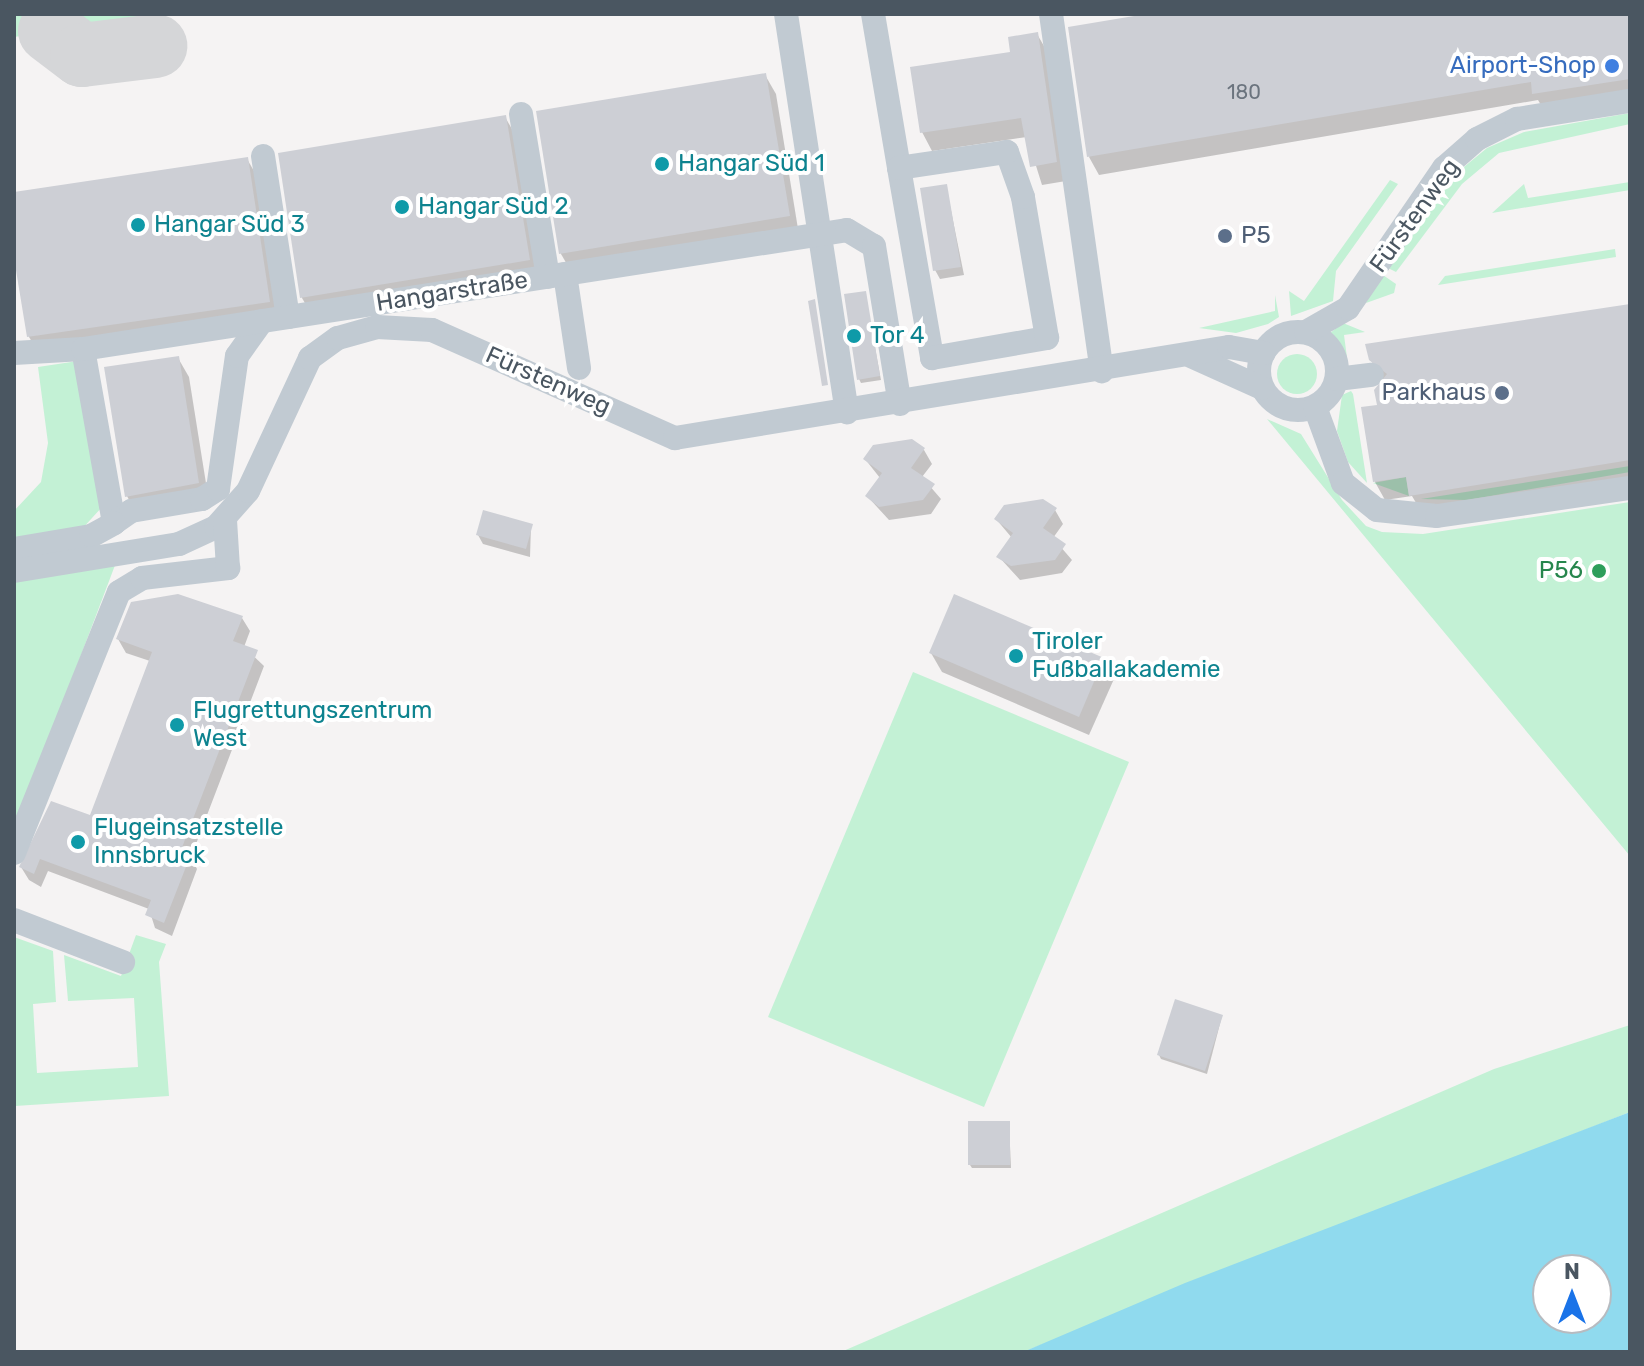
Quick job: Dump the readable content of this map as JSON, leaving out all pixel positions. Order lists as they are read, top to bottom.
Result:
{
  "streets": {
    "street": ["Fürstenweg", "Hangarstraße"]
  },
  "crossings": [
    ["Fürstenweg", "Hangarstraße"]
  ],
  "places": [
    "Airport-Shop",
    "Hangar Süd 1",
    "Hangar Süd 2",
    "Hangar Süd 3",
    "P5",
    "Tor 4",
    "Parkhaus",
    "P56",
    "Tiroler Fußballakademie",
    "Flugrettungszentrum West",
    "Flugeinsatzstelle Innsbruck"
  ],
  "house_numbers": ["180"],
  "north": "top"
}
